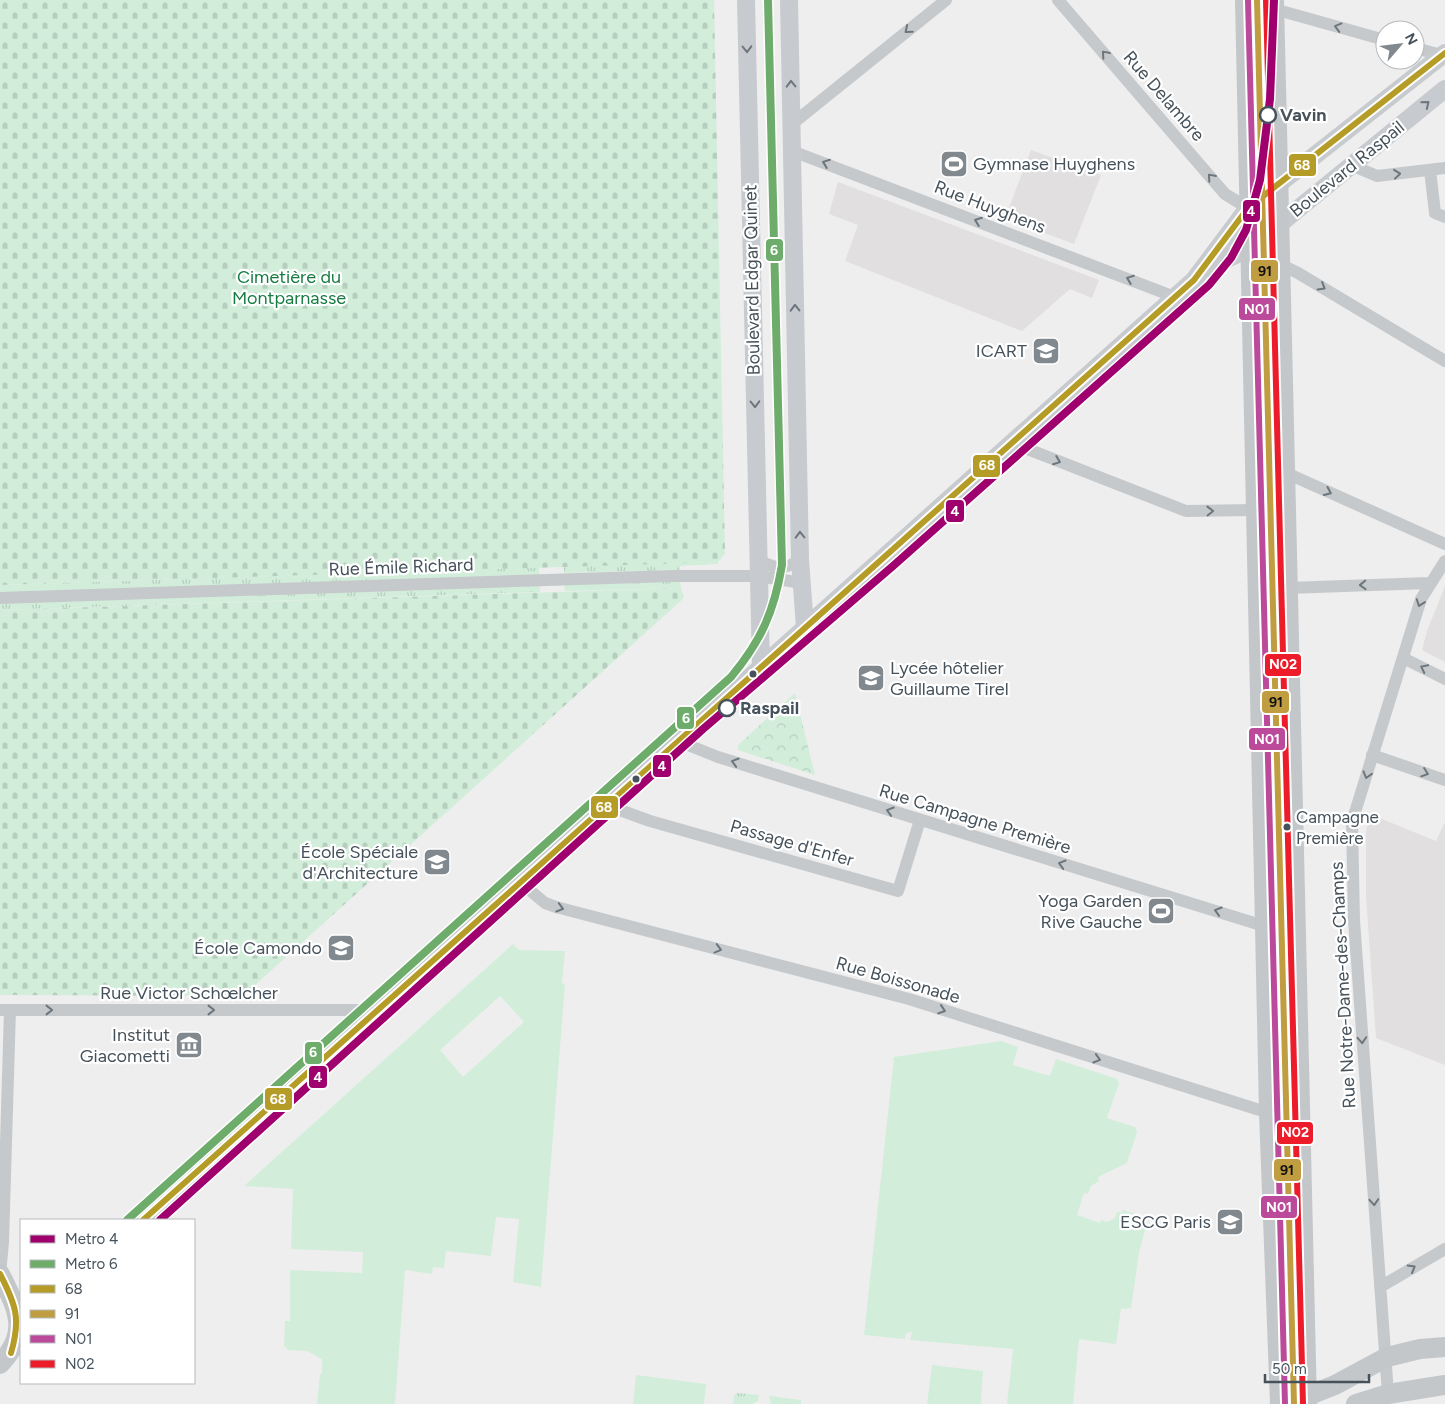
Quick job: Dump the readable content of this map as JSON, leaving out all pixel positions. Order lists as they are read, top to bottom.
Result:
{
  "streets": {
    "main road": ["Boulevard Raspail", "Boulevard Edgar Quinet"],
    "street": [
      "Rue Delambre",
      "Rue Huyghens",
      "Rue Émile Richard",
      "Rue Campagne Première",
      "Passage d'Enfer",
      "Rue Boissonade",
      "Rue Notre-Dame-des-Champs",
      "Rue Victor Schœlcher"
    ]
  },
  "crossings": [
    ["Rue Delambre", "Boulevard Raspail"],
    ["Boulevard Raspail", "Rue Huyghens"],
    ["Boulevard Raspail", "Boulevard Edgar Quinet"],
    ["Boulevard Raspail", "Rue Campagne Première"],
    ["Boulevard Raspail", "Passage d'Enfer"],
    ["Boulevard Raspail", "Rue Boissonade"],
    ["Boulevard Raspail", "Rue Victor Schœlcher"],
    ["Boulevard Edgar Quinet", "Rue Émile Richard"],
    ["Rue Campagne Première", "Passage d'Enfer"]
  ],
  "one_way": [
    "Rue Delambre",
    "Rue Huyghens",
    "Rue Campagne Première",
    "Rue Boissonade",
    "Rue Notre-Dame-des-Champs",
    "Rue Victor Schœlcher"
  ],
  "parks": ["Cimetière du Montparnasse"],
  "places": {
    "other": ["Vavin", "Raspail", "Campagne Première"],
    "sports": ["Gymnase Huyghens", "Yoga Garden Rive Gauche"],
    "school or university": [
      "ICART",
      "Lycée hôtelier Guillaume Tirel",
      "École Spéciale d'Architecture",
      "École Camondo",
      "ESCG Paris"
    ],
    "museum": ["Institut Giacometti"]
  },
  "lines": [
    "metro line 4",
    "metro line 6",
    "transit line 91",
    "transit line N01",
    "transit line N02",
    "transit line 68"
  ],
  "legend": [
    "Metro 4",
    "Metro 6",
    "68",
    "91",
    "N01",
    "N02"
  ],
  "scale_bar": "50 m",
  "north": "top right"
}
